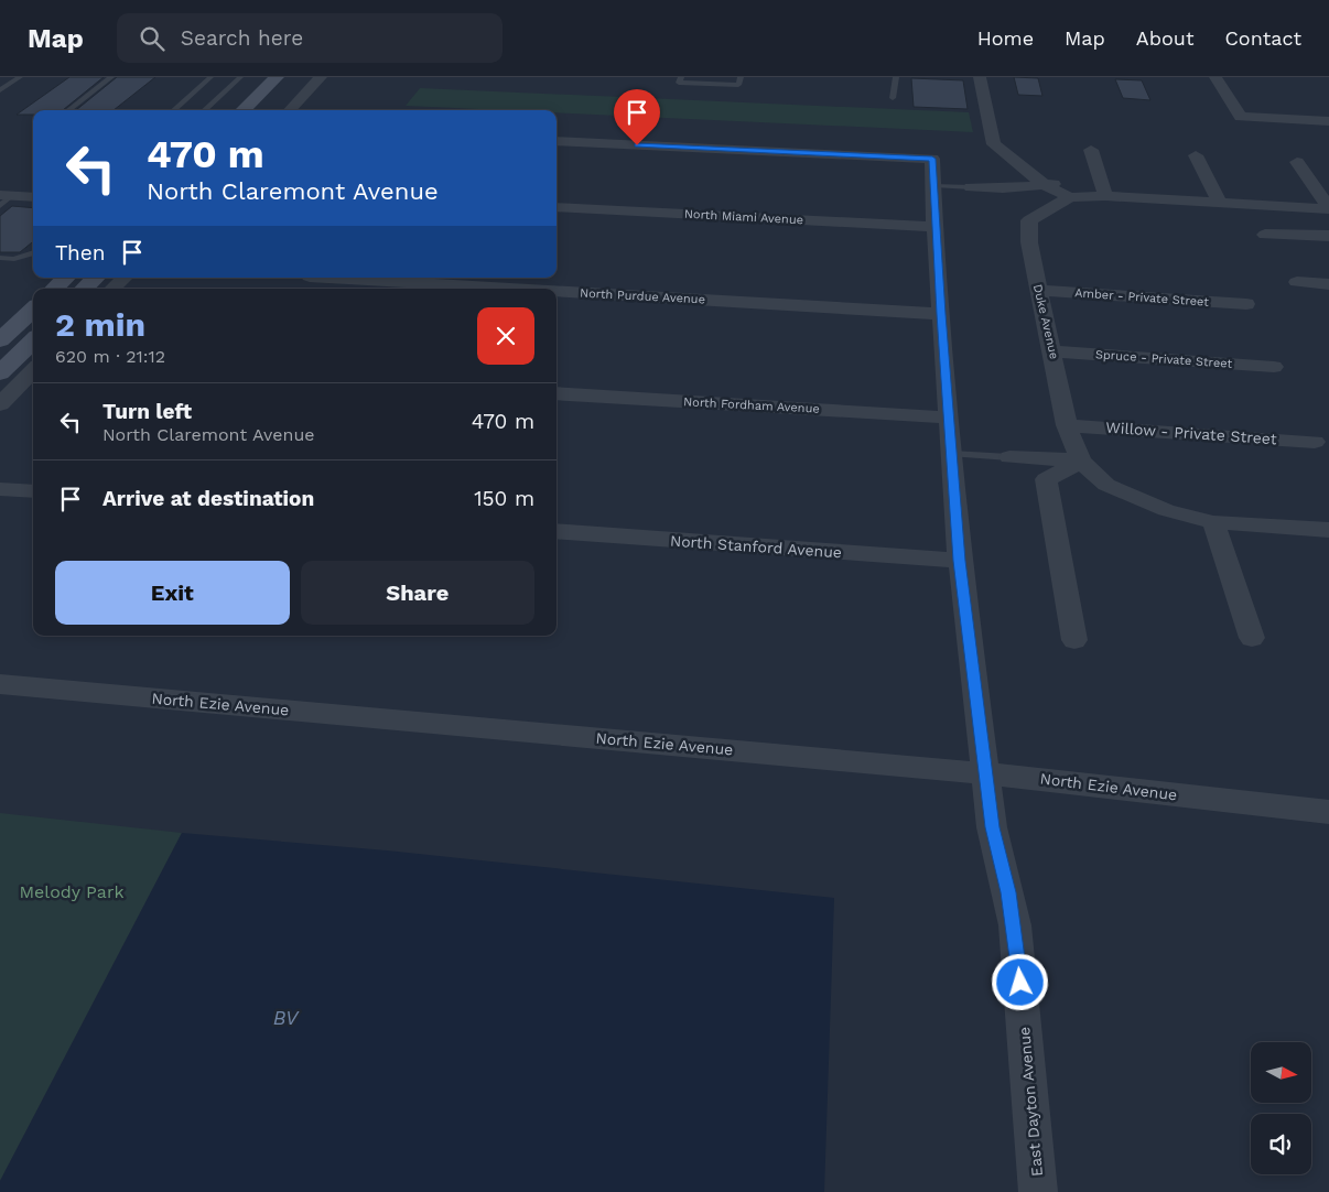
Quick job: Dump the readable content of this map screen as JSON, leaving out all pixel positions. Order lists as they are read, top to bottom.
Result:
{
  "streets": {
    "street": [
      "North Miami Avenue",
      "North Purdue Avenue",
      "Amber - Private Street",
      "Duke Avenue",
      "Spruce - Private Street",
      "North Fordham Avenue",
      "Willow - Private Street",
      "North Stanford Avenue",
      "North Ezie Avenue",
      "East Dayton Avenue"
    ]
  },
  "crossings": [
    ["North Miami Avenue", "East Dayton Avenue"],
    ["North Purdue Avenue", "East Dayton Avenue"],
    ["Amber - Private Street", "Duke Avenue"],
    ["Duke Avenue", "Spruce - Private Street"],
    ["Duke Avenue", "Willow - Private Street"],
    ["North Fordham Avenue", "East Dayton Avenue"],
    ["North Stanford Avenue", "East Dayton Avenue"],
    ["North Ezie Avenue", "East Dayton Avenue"]
  ],
  "water": ["BV"],
  "parks": ["Melody Park"],
  "north": "right",
  "page": {
    "header": "Map",
    "search": "Search here",
    "nav": [
      "Home",
      "Map",
      "About",
      "Contact"
    ],
    "turn": ["470 m", "North Claremont Avenue"],
    "then": "Then",
    "heading": ["2 min", "620 m · 21:12"],
    "list": [
      {
        "name": "Turn left",
        "note": "North Claremont Avenue",
        "value": "470 m"
      },
      {
        "name": "Arrive at destination",
        "value": "150 m"
      }
    ],
    "buttons": ["Exit", "Share"]
  }
}
